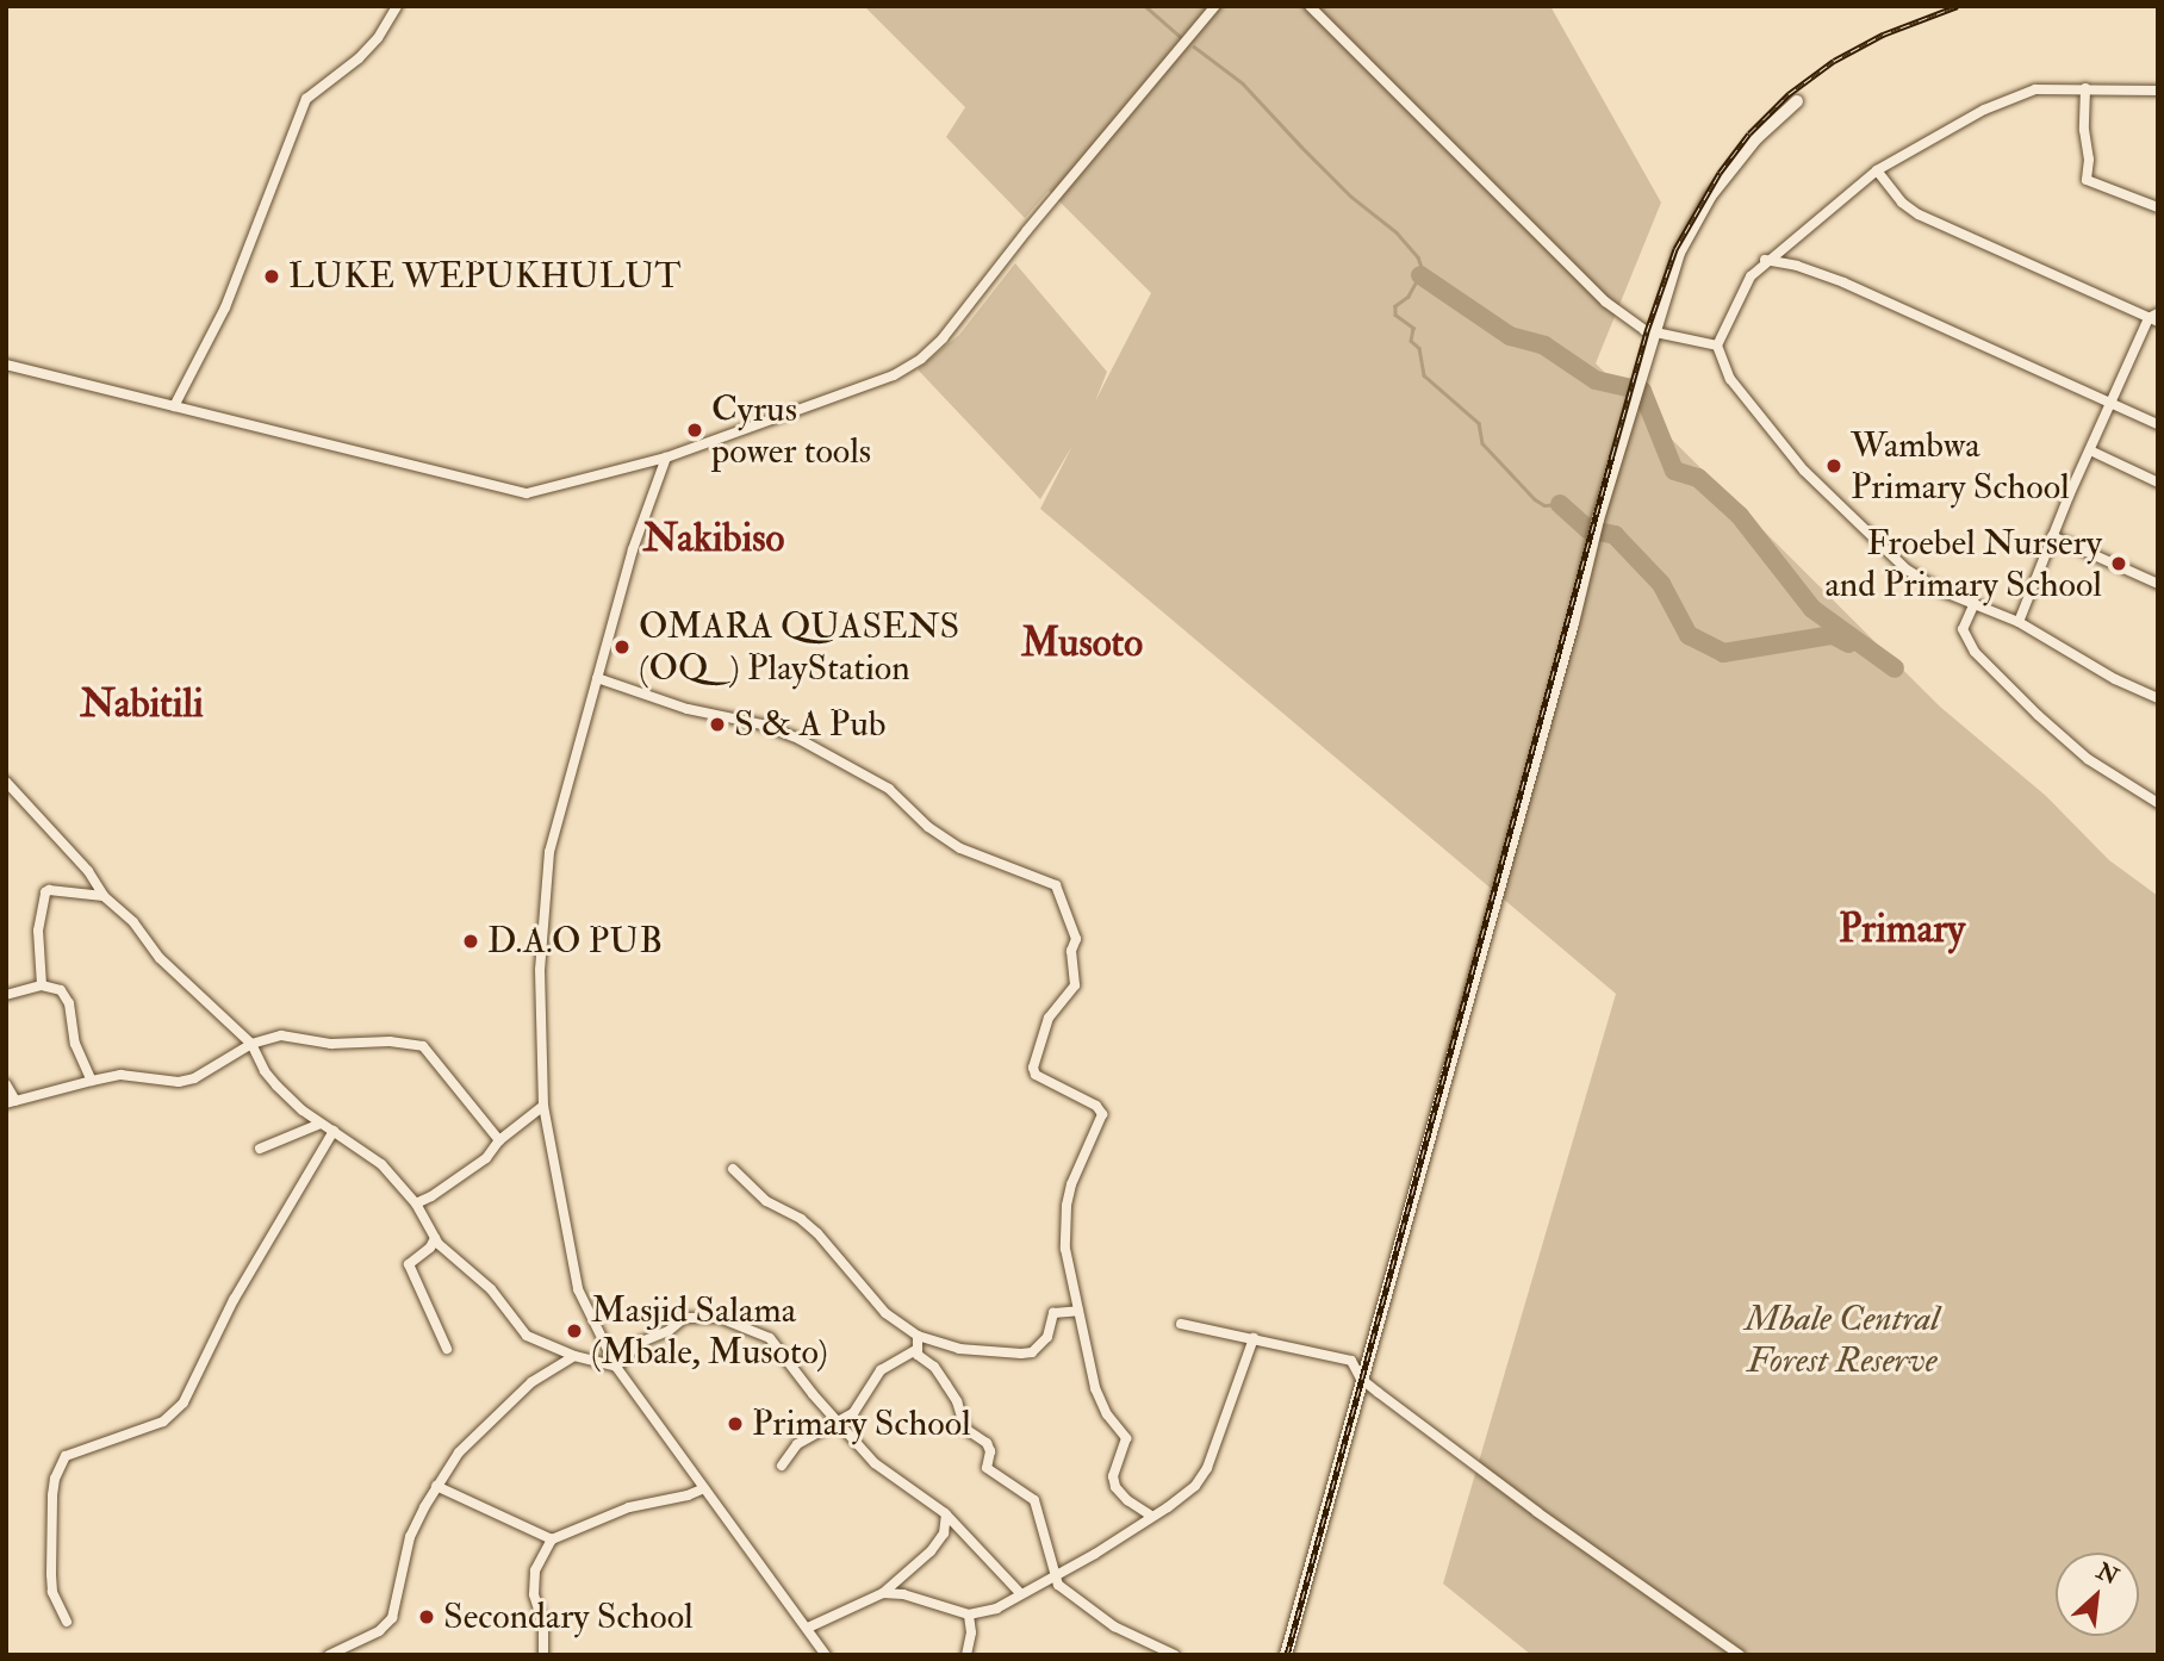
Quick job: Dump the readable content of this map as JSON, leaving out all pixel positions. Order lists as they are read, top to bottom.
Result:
{
  "districts": [
    "Nakibiso",
    "Musoto",
    "Nabitili",
    "Primary"
  ],
  "parks": ["Mbale Central Forest Reserve"],
  "places": [
    "LUKE WEPUKHULUT",
    "Cyrus power tools",
    "Wambwa Primary School",
    "Froebel Nursery and Primary School",
    "OMARA QUASENS (OQ) PlayStation",
    "S & A Pub",
    "D.A.O PUB",
    "Masjid Salama (Mbale, Musoto)",
    "Primary School",
    "Secondary School"
  ],
  "north": "top right"
}
